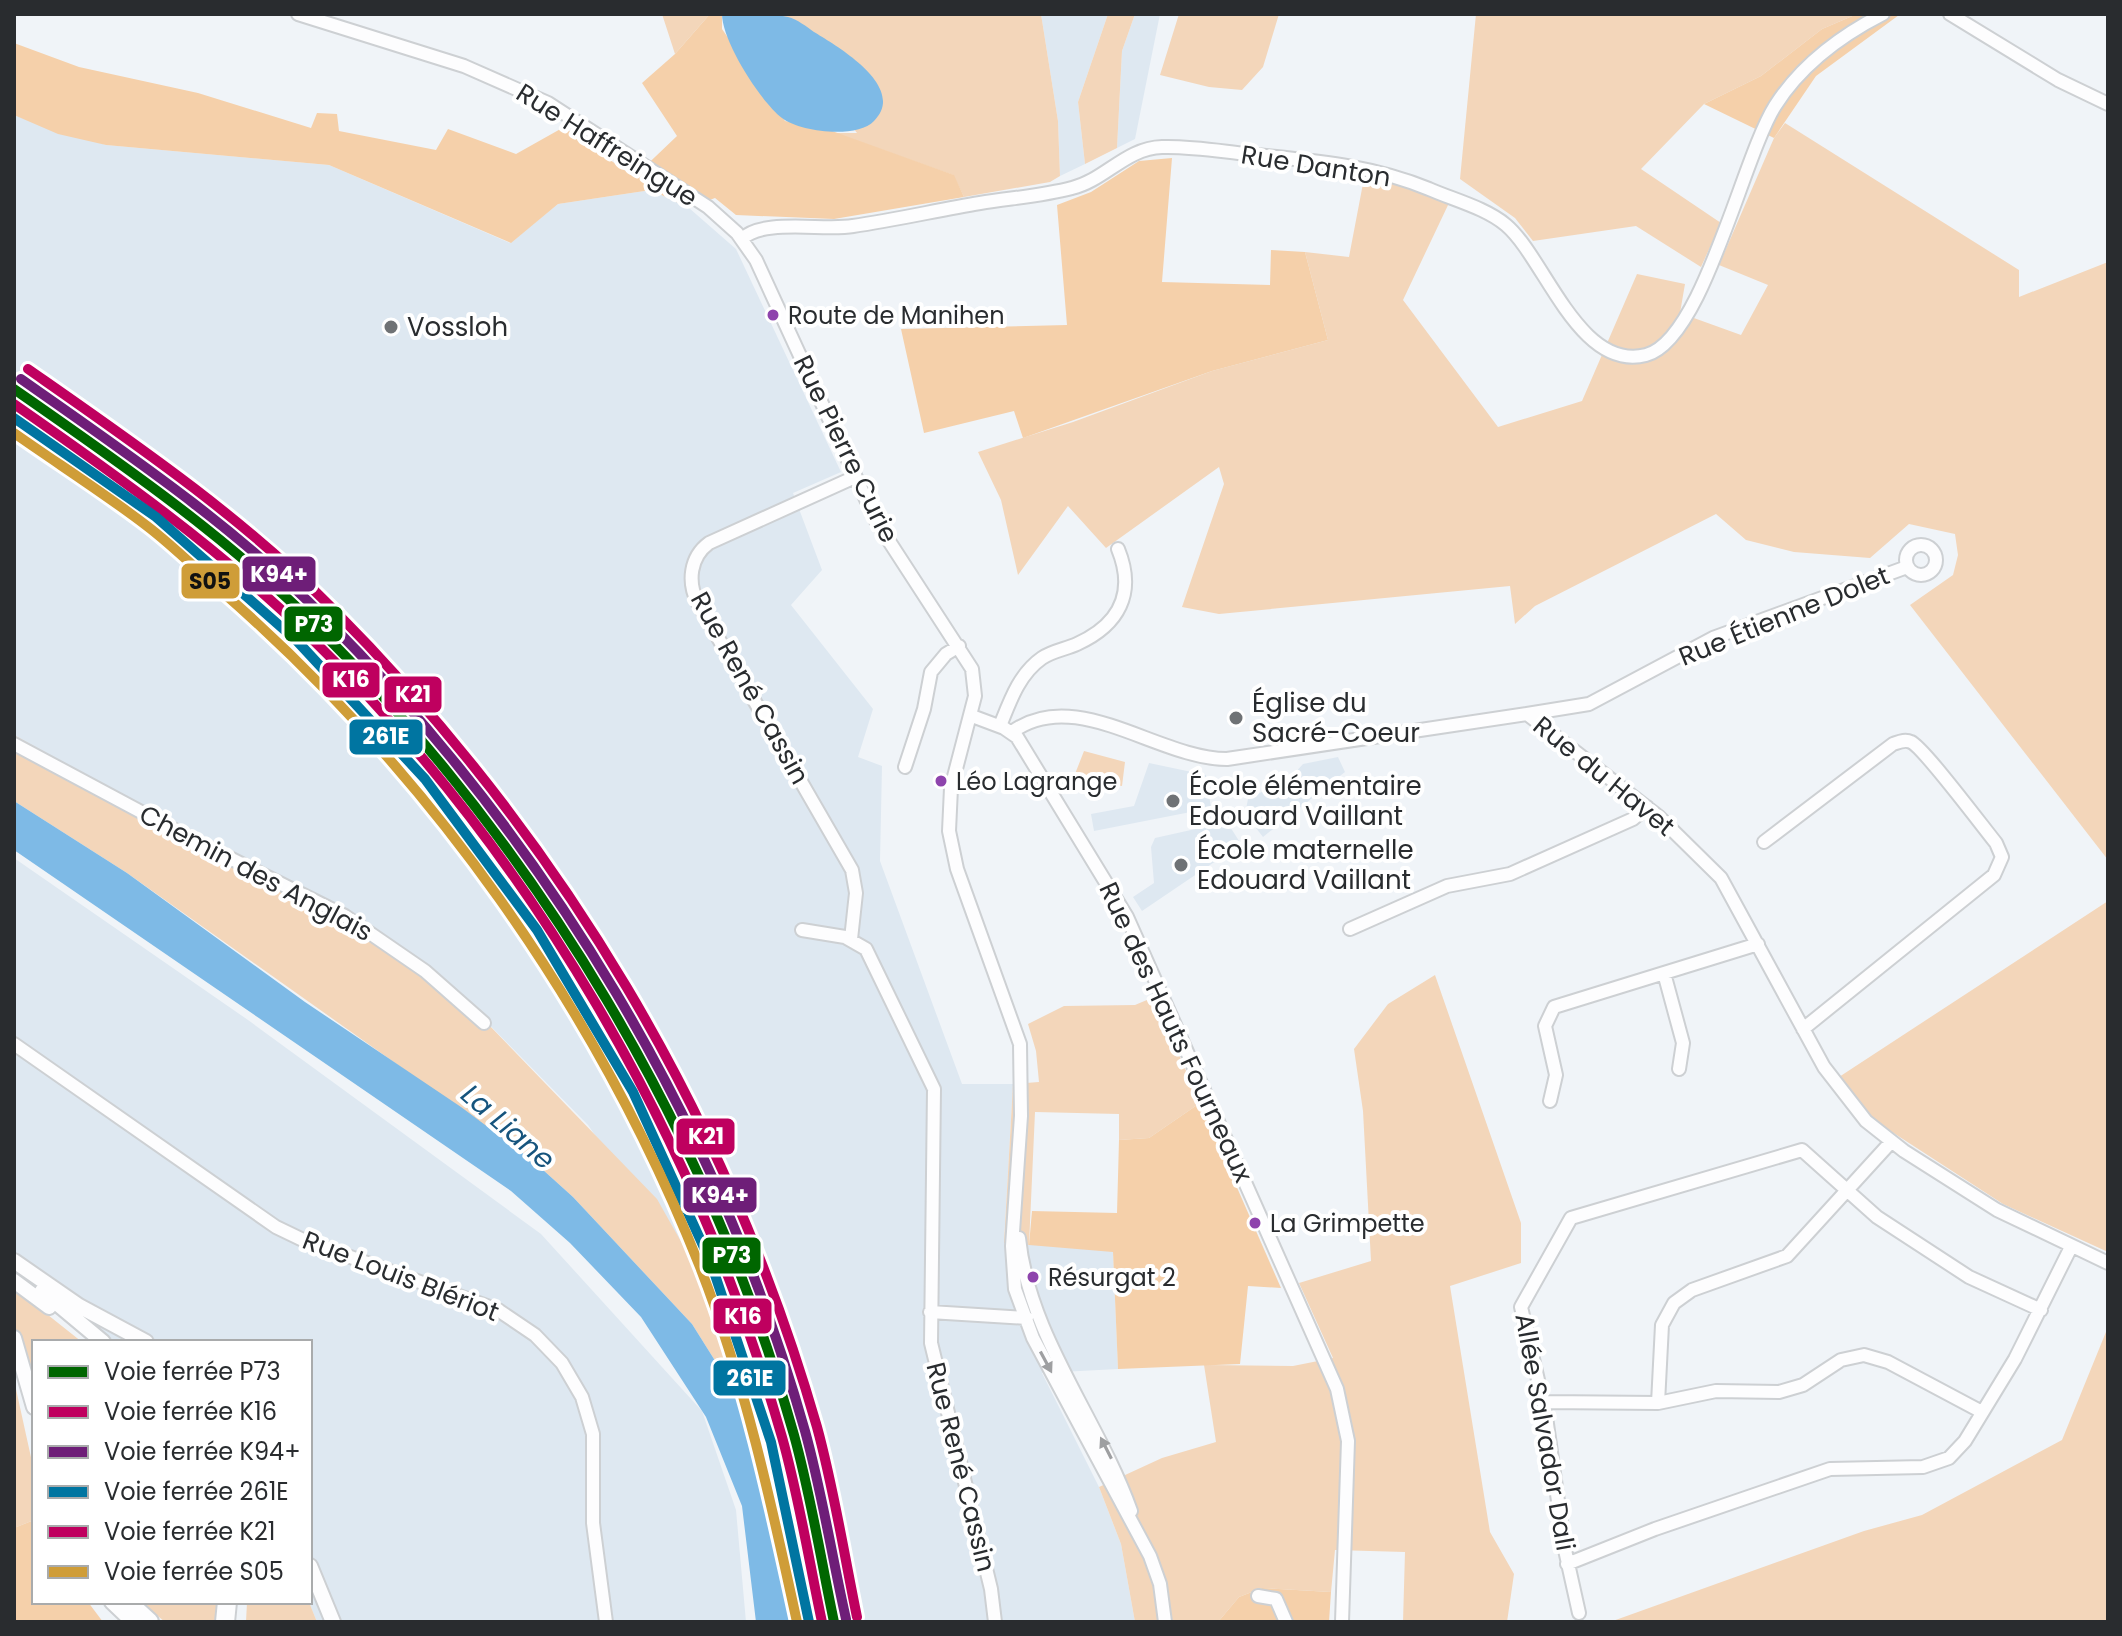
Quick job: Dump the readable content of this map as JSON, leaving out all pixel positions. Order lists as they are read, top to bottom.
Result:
{
  "streets": {
    "street": [
      "Rue Haffreingue",
      "Rue Danton",
      "Rue Pierre Curie",
      "Rue Étienne Dolet",
      "Rue René Cassin",
      "Rue du Havet",
      "Chemin des Anglais",
      "Rue des Hauts Fourneaux",
      "Rue Louis Blériot",
      "Allée Salvador Dali"
    ]
  },
  "crossings": [
    ["Rue Haffreingue", "Rue Pierre Curie"],
    ["Rue Danton", "Rue Pierre Curie"],
    ["Rue Pierre Curie", "Rue René Cassin"],
    ["Rue Étienne Dolet", "Rue du Havet"],
    ["Rue du Havet", "Rue des Hauts Fourneaux"]
  ],
  "water": ["La Liane"],
  "places": [
    "Route de Manihen",
    "Vossloh",
    "Église du Sacré-Coeur",
    "Léo Lagrange",
    "École élémentaire Edouard Vaillant",
    "École maternelle Edouard Vaillant",
    "La Grimpette",
    "Résurgat 2"
  ],
  "lines": [
    "rail line K21",
    "rail line K94+",
    "rail line P73",
    "rail line K16",
    "rail line 261E",
    "rail line S05"
  ],
  "legend": [
    "Voie ferrée P73",
    "Voie ferrée K16",
    "Voie ferrée K94+",
    "Voie ferrée 261E",
    "Voie ferrée K21",
    "Voie ferrée S05"
  ]
}
